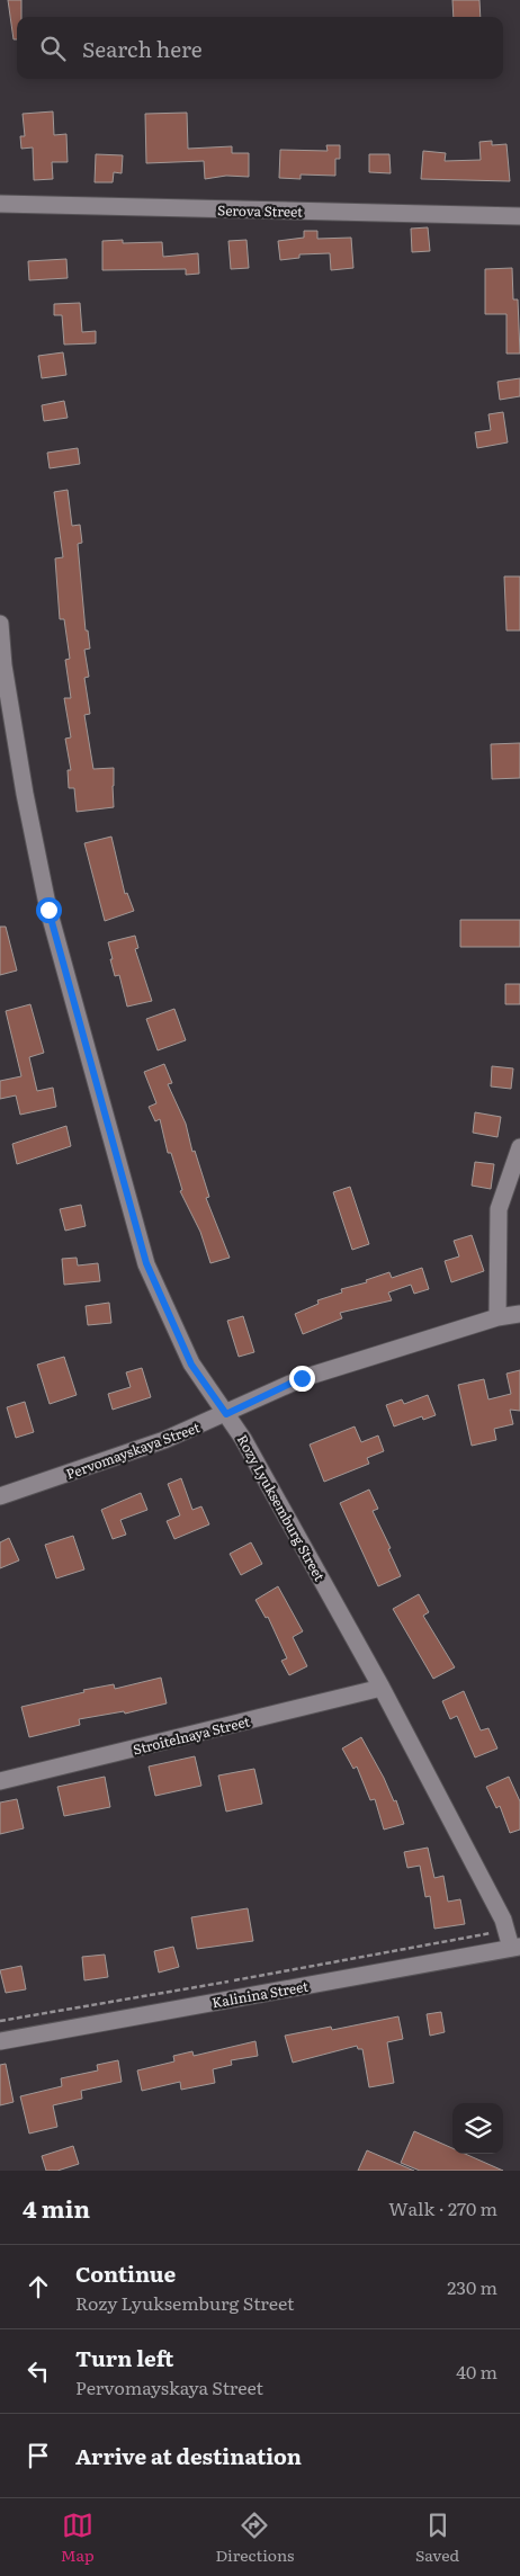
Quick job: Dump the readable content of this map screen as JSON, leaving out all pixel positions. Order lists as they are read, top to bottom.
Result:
{
  "streets": {
    "street": [
      "Serova Street",
      "Pervomayskaya Street",
      "Rozy Lyuksemburg Street",
      "Stroitelnaya Street",
      "Kalinina Street"
    ]
  },
  "crossings": [
    ["Pervomayskaya Street", "Rozy Lyuksemburg Street"],
    ["Rozy Lyuksemburg Street", "Stroitelnaya Street"],
    ["Rozy Lyuksemburg Street", "Kalinina Street"]
  ],
  "page": {
    "search": "Search here",
    "heading": ["4 min", "Walk · 270 m"],
    "list": [
      ["Continue", "Rozy Lyuksemburg Street", "230 m"],
      ["Turn left", "Pervomayskaya Street", "40 m"],
      "Arrive at destination"
    ],
    "nav": ["Map", "Directions", "Saved"]
  }
}
